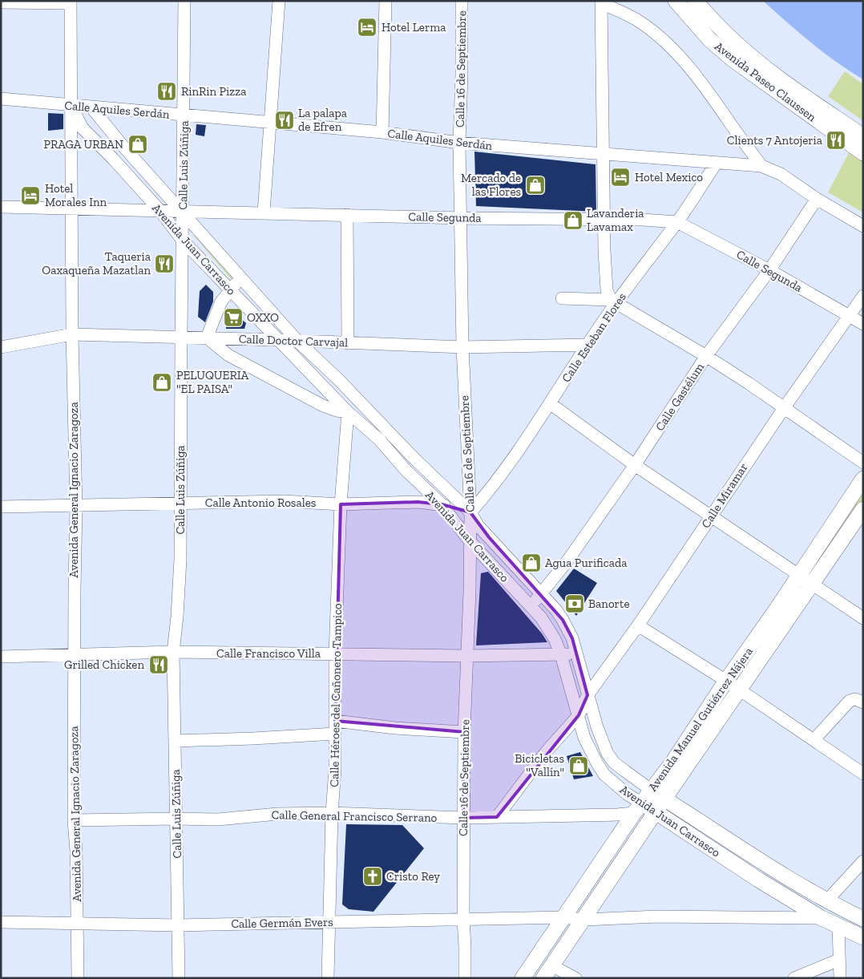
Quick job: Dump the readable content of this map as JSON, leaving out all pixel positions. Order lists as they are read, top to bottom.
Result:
{
  "streets": {
    "main road": ["Avenida Paseo Claussen", "Avenida Juan Carrasco", "Avenida Manuel Gutiérrez Nájera"],
    "street": [
      "Calle 16 de Septiembre",
      "Calle Aquiles Serdán",
      "Calle Luis Zúñiga",
      "Calle Segunda",
      "Calle Esteban Flores",
      "Calle Doctor Carvajal",
      "Calle Gastélum",
      "Avenida General Ignacio Zaragoza",
      "Calle Miramar",
      "Calle Antonio Rosales",
      "Calle Francisco Villa",
      "Calle Héroes del Cañonero Tampico",
      "Calle General Francisco Serrano",
      "Calle Germán Evers"
    ]
  },
  "crossings": [
    ["Calle 16 de Septiembre", "Calle Aquiles Serdán"],
    ["Calle 16 de Septiembre", "Calle Segunda"],
    ["Calle 16 de Septiembre", "Avenida Juan Carrasco"],
    ["Calle 16 de Septiembre", "Calle Esteban Flores"],
    ["Calle 16 de Septiembre", "Calle Doctor Carvajal"],
    ["Calle 16 de Septiembre", "Calle Antonio Rosales"],
    ["Calle 16 de Septiembre", "Calle Francisco Villa"],
    ["Calle 16 de Septiembre", "Calle General Francisco Serrano"],
    ["Calle 16 de Septiembre", "Calle Germán Evers"],
    ["Calle Aquiles Serdán", "Calle Luis Zúñiga"],
    ["Calle Aquiles Serdán", "Avenida Juan Carrasco"],
    ["Calle Aquiles Serdán", "Calle Esteban Flores"],
    ["Calle Aquiles Serdán", "Calle Gastélum"],
    ["Calle Aquiles Serdán", "Avenida General Ignacio Zaragoza"],
    ["Calle Luis Zúñiga", "Calle Segunda"],
    ["Calle Luis Zúñiga", "Avenida Juan Carrasco"],
    ["Calle Luis Zúñiga", "Calle Doctor Carvajal"],
    ["Calle Luis Zúñiga", "Calle Antonio Rosales"],
    ["Calle Luis Zúñiga", "Calle Francisco Villa"],
    ["Calle Luis Zúñiga", "Calle General Francisco Serrano"],
    ["Calle Luis Zúñiga", "Calle Germán Evers"],
    ["Calle Segunda", "Avenida Juan Carrasco"],
    ["Calle Segunda", "Calle Esteban Flores"],
    ["Calle Segunda", "Calle Gastélum"],
    ["Calle Segunda", "Avenida General Ignacio Zaragoza"],
    ["Calle Segunda", "Calle Miramar"],
    ["Avenida Juan Carrasco", "Calle Esteban Flores"],
    ["Avenida Juan Carrasco", "Calle Doctor Carvajal"],
    ["Avenida Juan Carrasco", "Calle Gastélum"],
    ["Avenida Juan Carrasco", "Avenida General Ignacio Zaragoza"],
    ["Avenida Juan Carrasco", "Calle Miramar"],
    ["Avenida Juan Carrasco", "Calle Antonio Rosales"],
    ["Avenida Juan Carrasco", "Calle Francisco Villa"],
    ["Avenida Juan Carrasco", "Calle Héroes del Cañonero Tampico"],
    ["Avenida Juan Carrasco", "Avenida Manuel Gutiérrez Nájera"],
    ["Avenida Juan Carrasco", "Calle General Francisco Serrano"],
    ["Calle Esteban Flores", "Calle Doctor Carvajal"],
    ["Calle Esteban Flores", "Calle Antonio Rosales"],
    ["Calle Doctor Carvajal", "Avenida General Ignacio Zaragoza"],
    ["Avenida General Ignacio Zaragoza", "Calle Antonio Rosales"],
    ["Avenida General Ignacio Zaragoza", "Calle Francisco Villa"],
    ["Avenida General Ignacio Zaragoza", "Calle General Francisco Serrano"],
    ["Avenida General Ignacio Zaragoza", "Calle Germán Evers"],
    ["Calle Miramar", "Calle General Francisco Serrano"],
    ["Calle Antonio Rosales", "Calle Héroes del Cañonero Tampico"],
    ["Calle Francisco Villa", "Calle Héroes del Cañonero Tampico"],
    ["Calle Héroes del Cañonero Tampico", "Calle General Francisco Serrano"],
    ["Calle Héroes del Cañonero Tampico", "Calle Germán Evers"],
    ["Avenida Manuel Gutiérrez Nájera", "Calle General Francisco Serrano"],
    ["Avenida Manuel Gutiérrez Nájera", "Calle Germán Evers"]
  ],
  "places": {
    "hotel": ["Hotel Lerma", "Hotel Mexico", "Hotel Morales Inn"],
    "restaurant": [
      "RinRin Pizza",
      "La palapa de Efren",
      "Clients 7 Antojeria",
      "Taqueria Oaxaqueña Mazatlan",
      "Grilled Chicken"
    ],
    "shop": [
      "PRAGA URBAN",
      "Mercado de las Flores",
      "Lavanderia Lavamax",
      "PELUQUERIA \"EL PAISA\"",
      "Agua Purificada",
      "Bicicletas \"Vallín\""
    ],
    "supermarket": ["OXXO"],
    "bank": ["Banorte"],
    "church": ["Cristo Rey"]
  }
}
